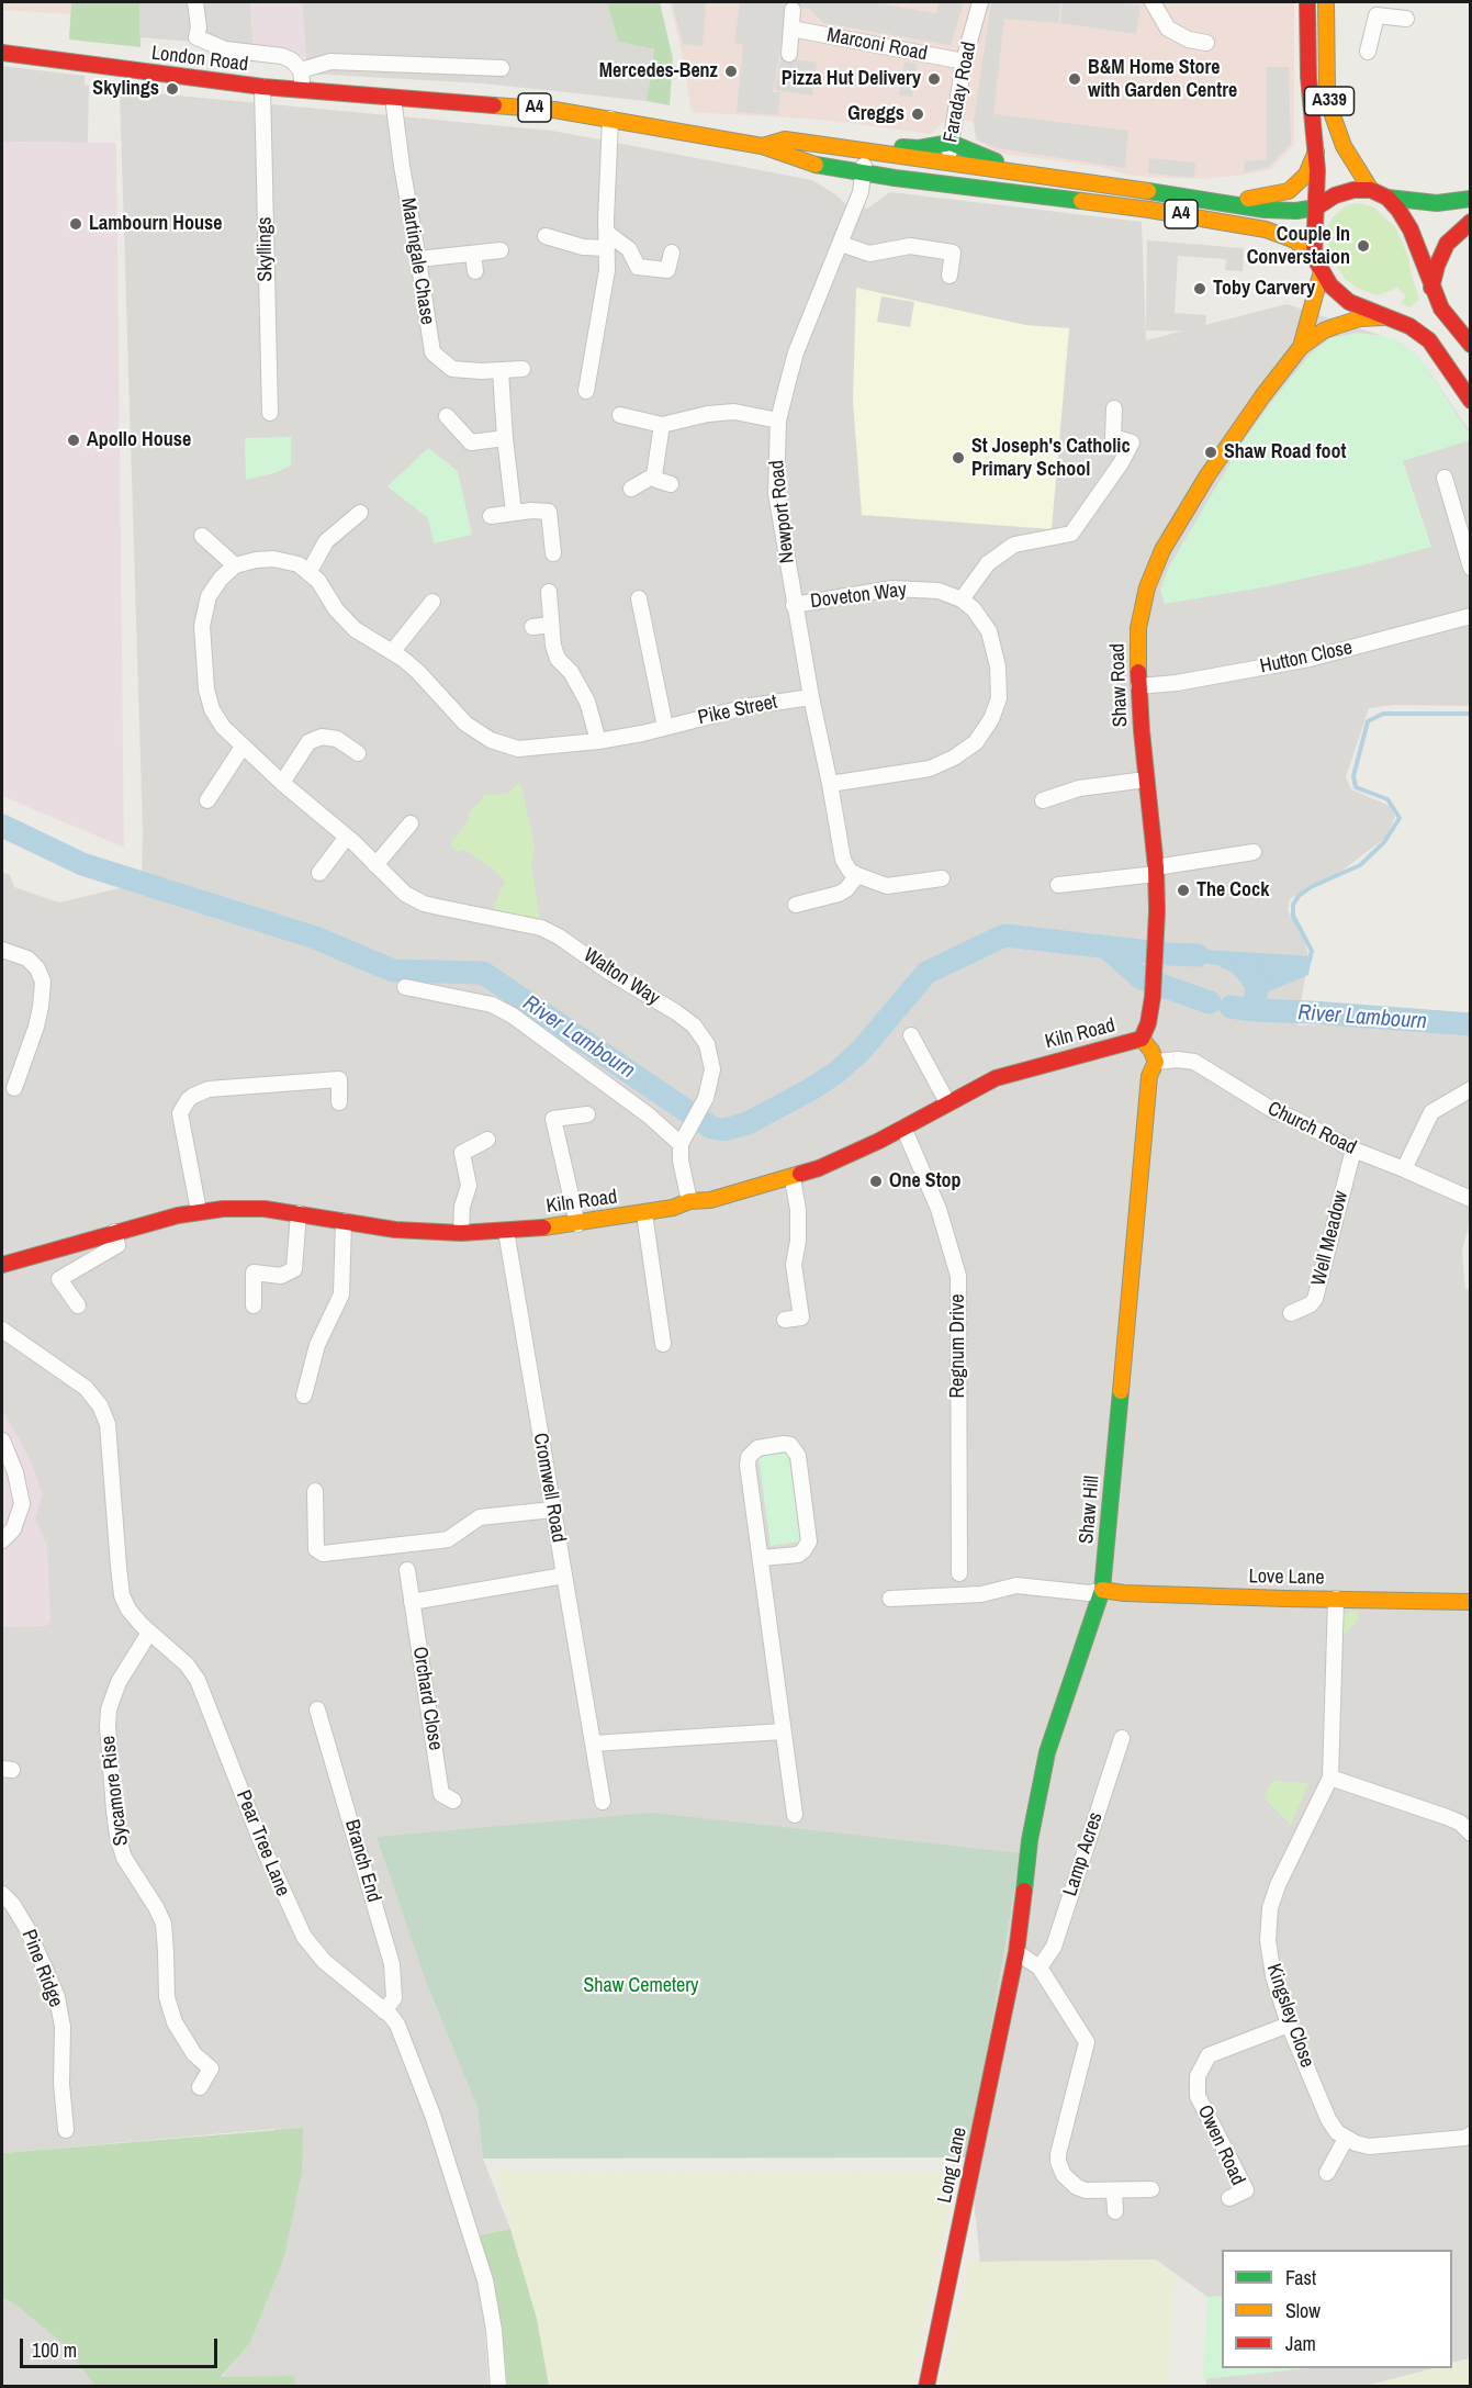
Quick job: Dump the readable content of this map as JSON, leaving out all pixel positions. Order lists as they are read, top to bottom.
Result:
{
  "streets": {
    "main road": [
      "London Road",
      "A339",
      "A4",
      "Shaw Road",
      "Kiln Road",
      "Shaw Hill",
      "Love Lane",
      "Long Lane"
    ],
    "street": [
      "Marconi Road",
      "Faraday Road",
      "Skyllings",
      "Martingale Chase",
      "Newport Road",
      "Doveton Way",
      "Hutton Close",
      "Pike Street",
      "Walton Way",
      "Church Road",
      "Well Meadow",
      "Regnum Drive",
      "Cromwell Road",
      "Orchard Close",
      "Sycamore Rise",
      "Pear Tree Lane",
      "Lamp Acres",
      "Branch End",
      "Pine Ridge",
      "Kingsley Close",
      "Owen Road"
    ]
  },
  "crossings": [
    ["Marconi Road", "Faraday Road"],
    ["London Road", "A4"],
    ["London Road", "Skyllings"],
    ["London Road", "Martingale Chase"],
    ["Faraday Road", "A4"],
    ["A339", "A4"],
    ["A339", "Shaw Road"],
    ["A4", "Martingale Chase"],
    ["A4", "Newport Road"],
    ["Newport Road", "Doveton Way"],
    ["Newport Road", "Pike Street"],
    ["Doveton Way", "Pike Street"],
    ["Hutton Close", "Shaw Road"],
    ["Shaw Road", "Kiln Road"],
    ["Kiln Road", "Regnum Drive"],
    ["Kiln Road", "Cromwell Road"],
    ["Church Road", "Well Meadow"],
    ["Church Road", "Shaw Hill"],
    ["Shaw Hill", "Love Lane"],
    ["Shaw Hill", "Long Lane"],
    ["Love Lane", "Kingsley Close"],
    ["Sycamore Rise", "Pear Tree Lane"],
    ["Pear Tree Lane", "Branch End"],
    ["Kingsley Close", "Owen Road"]
  ],
  "water": ["River Lambourn"],
  "parks": ["Shaw Cemetery"],
  "places": [
    "Mercedes-Benz",
    "Pizza Hut Delivery",
    "B&M Home Store with Garden Centre",
    "Skylings",
    "Greggs",
    "Lambourn House",
    "Couple In Converstaion",
    "Toby Carvery",
    "Apollo House",
    "Shaw Road foot",
    "St Joseph's Catholic Primary School",
    "The Cock",
    "One Stop"
  ],
  "legend": ["Fast", "Slow", "Jam"],
  "scale_bar": "100 m"
}
